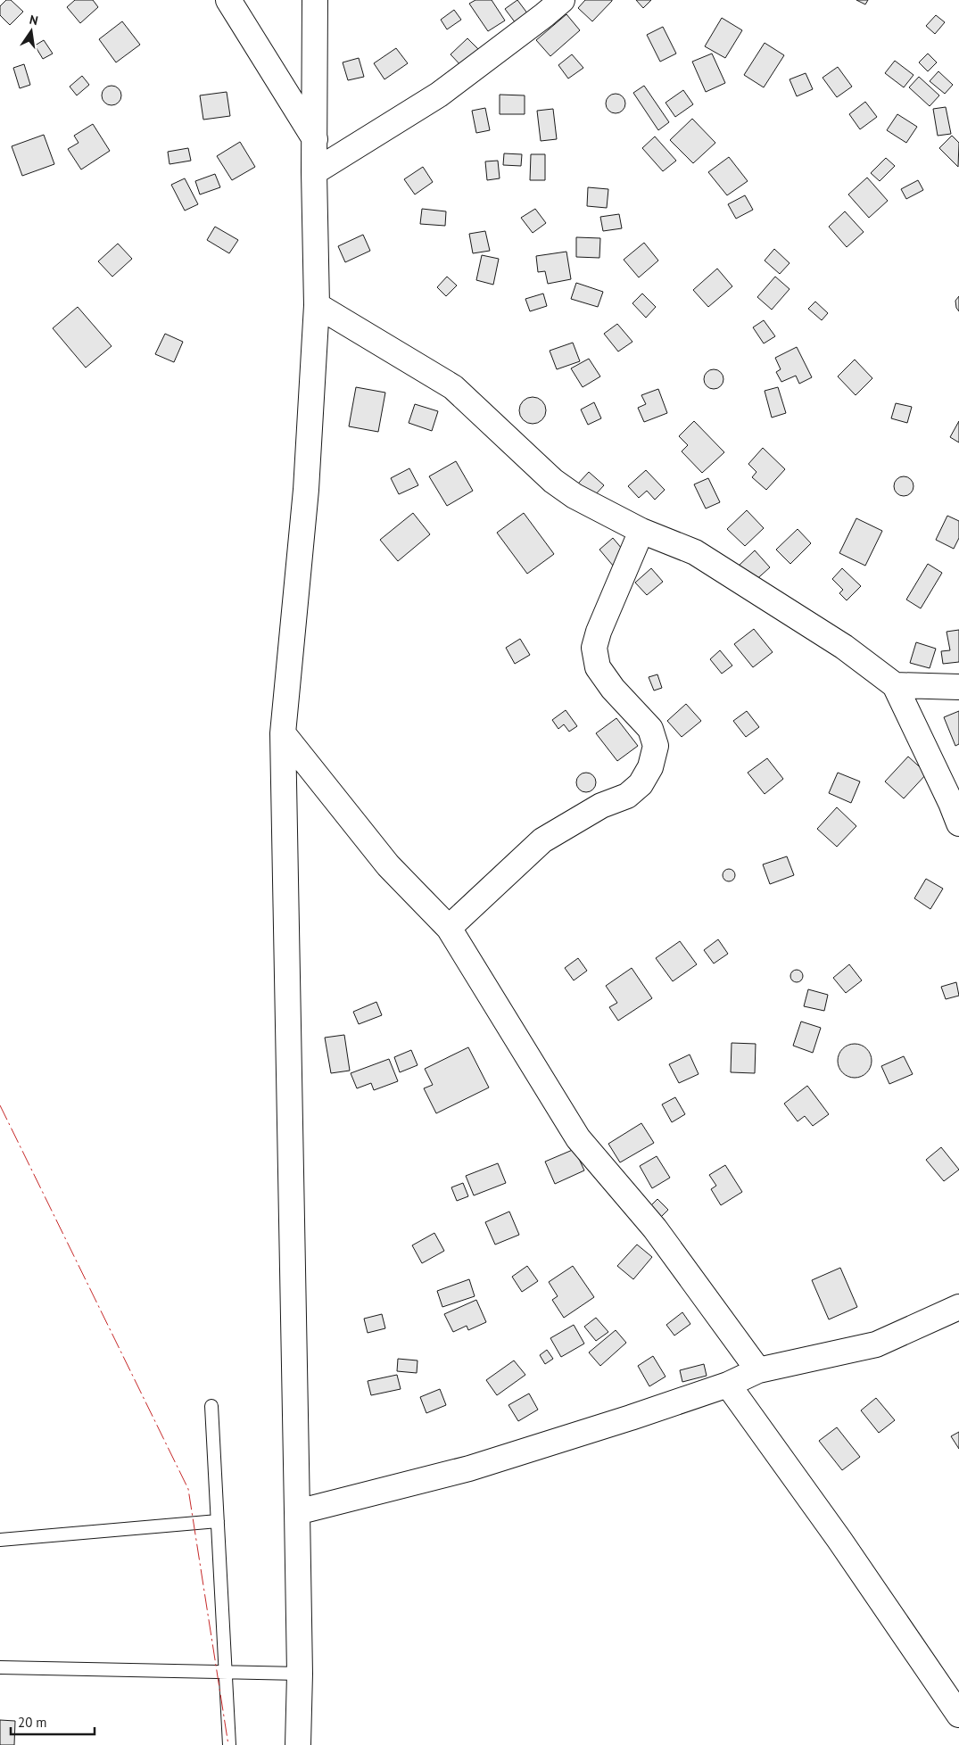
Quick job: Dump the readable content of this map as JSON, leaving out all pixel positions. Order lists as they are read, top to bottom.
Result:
{
  "scale_bar": "20 m",
  "north": "top"
}
